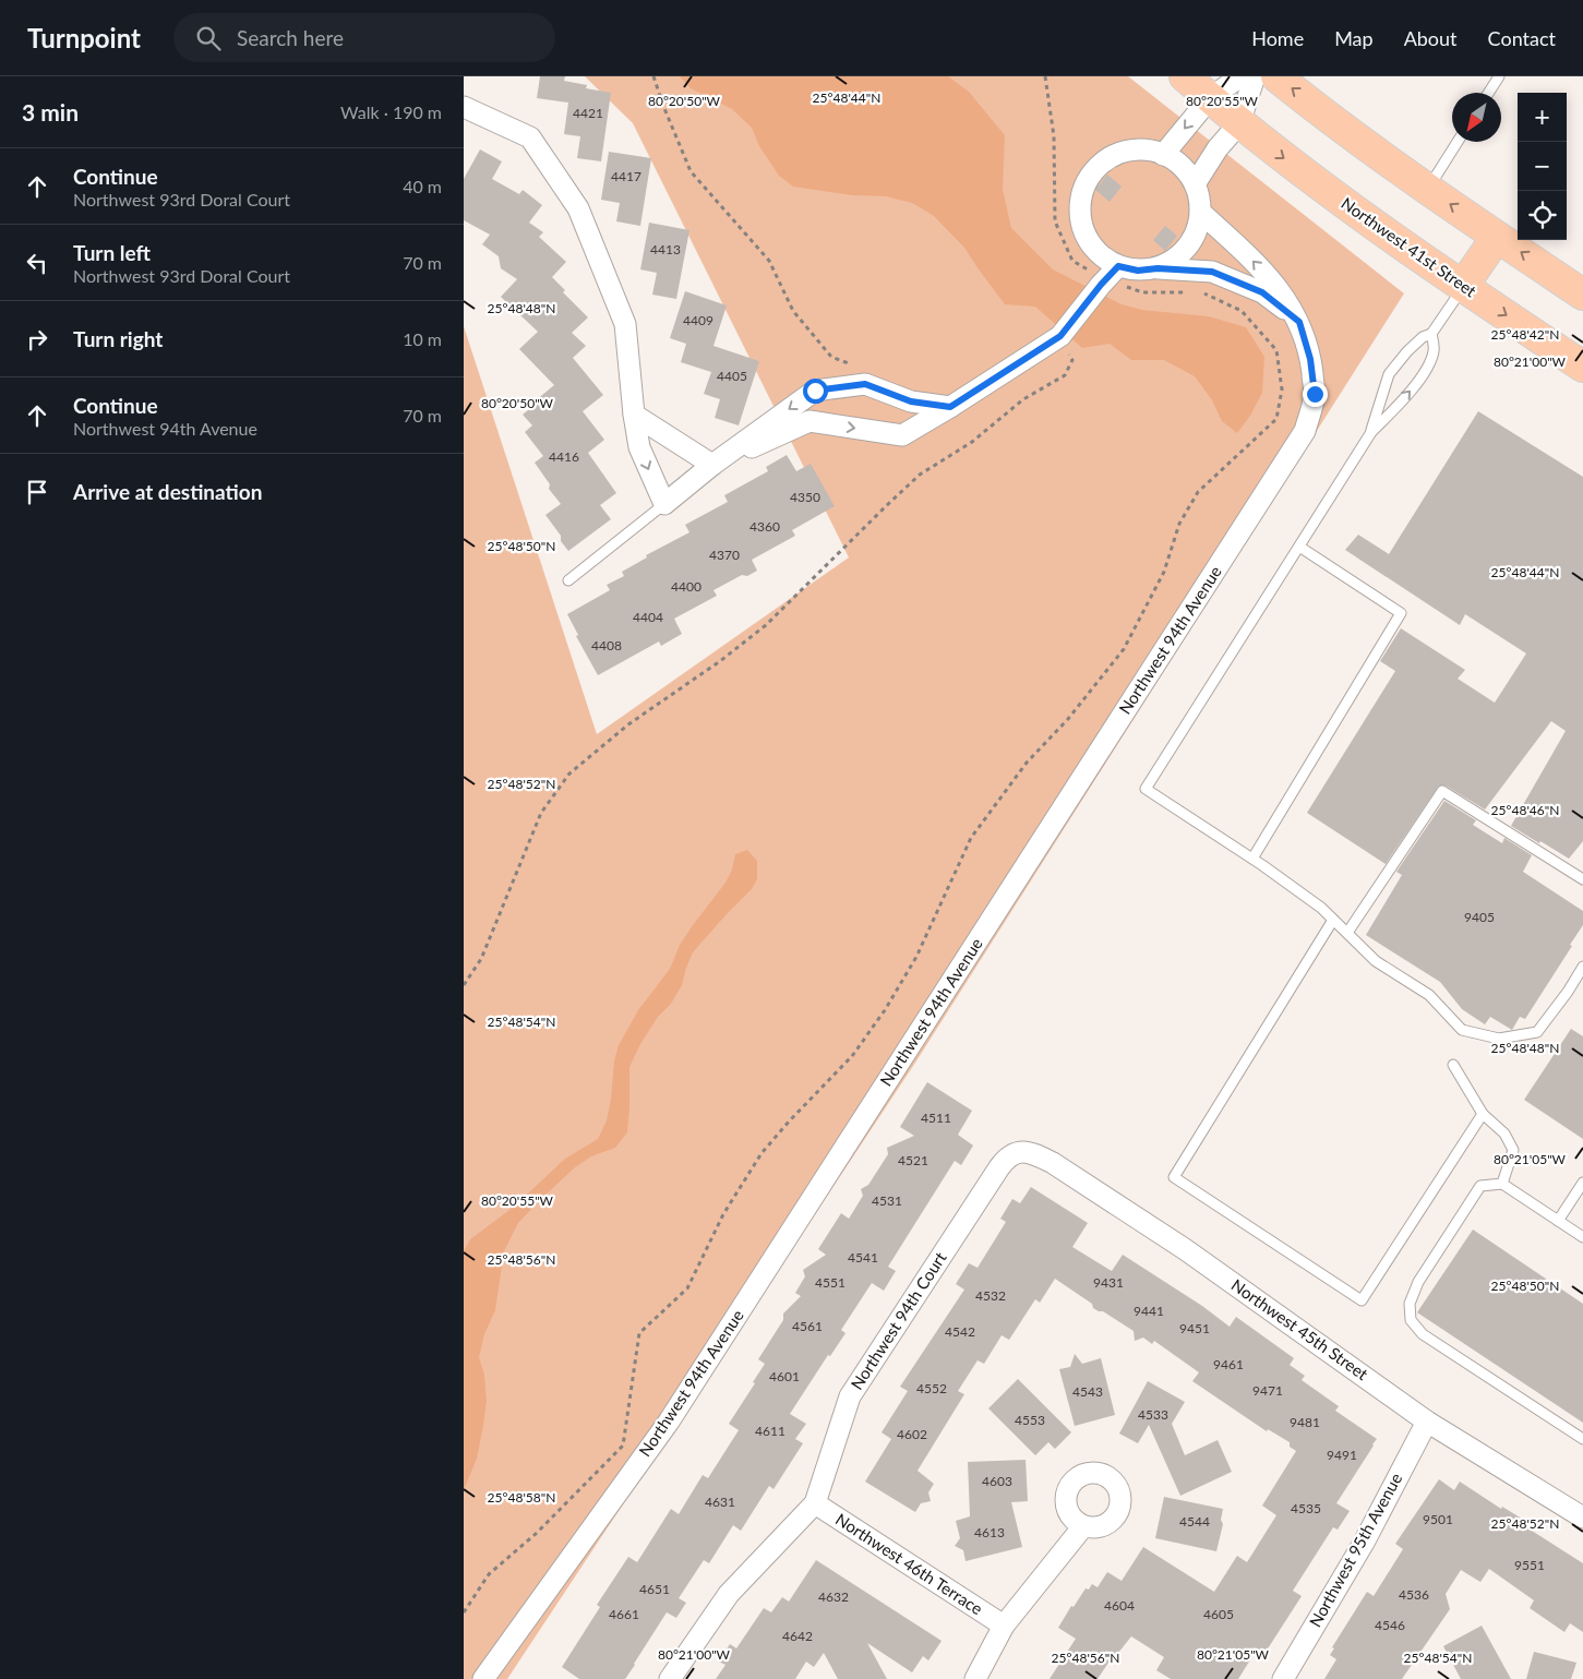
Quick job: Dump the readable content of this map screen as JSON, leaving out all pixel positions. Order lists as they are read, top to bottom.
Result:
{
  "streets": {
    "main road": ["Northwest 41st Street"],
    "street": [
      "Northwest 94th Avenue",
      "Northwest 94th Court",
      "Northwest 45th Street",
      "Northwest 95th Avenue",
      "Northwest 46th Terrace"
    ]
  },
  "crossings": [
    ["Northwest 94th Court", "Northwest 45th Street"],
    ["Northwest 94th Court", "Northwest 46th Terrace"],
    ["Northwest 45th Street", "Northwest 95th Avenue"]
  ],
  "house_numbers": [
    "4421",
    "4417",
    "4413",
    "4409",
    "4405",
    "4416",
    "4350",
    "4360",
    "4370",
    "4400",
    "4404",
    "4408",
    "9405",
    "4511",
    "4521",
    "4531",
    "4541",
    "4551",
    "9431",
    "4532",
    "9441",
    "4561",
    "9451",
    "4542",
    "9461",
    "4601",
    "4552",
    "9471",
    "4543",
    "4533",
    "4553",
    "9481",
    "4611",
    "4602",
    "9491",
    "4603",
    "4631",
    "4535",
    "9501",
    "4544",
    "4613",
    "9551",
    "4651",
    "4536",
    "4632",
    "4604",
    "4661",
    "4605",
    "4546",
    "4642"
  ],
  "north": "bottom left",
  "page": {
    "header": "Turnpoint",
    "search": "Search here",
    "nav": [
      "Home",
      "Map",
      "About",
      "Contact"
    ],
    "heading": ["3 min", "Walk · 190 m"],
    "map_buttons": ["+", "−"],
    "list": [
      ["Continue", "Northwest 93rd Doral Court", "40 m"],
      ["Turn left", "Northwest 93rd Doral Court", "70 m"],
      ["Turn right", "10 m"],
      ["Continue", "Northwest 94th Avenue", "70 m"],
      "Arrive at destination"
    ]
  },
  "coordinates": [
    "25°48'44\"N",
    "80°20'50\"W",
    "80°20'55\"W",
    "25°48'48\"N",
    "25°48'42\"N",
    "80°21'00\"W",
    "25°48'50\"N",
    "25°48'52\"N",
    "25°48'46\"N",
    "25°48'54\"N",
    "80°21'05\"W",
    "25°48'56\"N",
    "25°48'58\"N"
  ]
}
